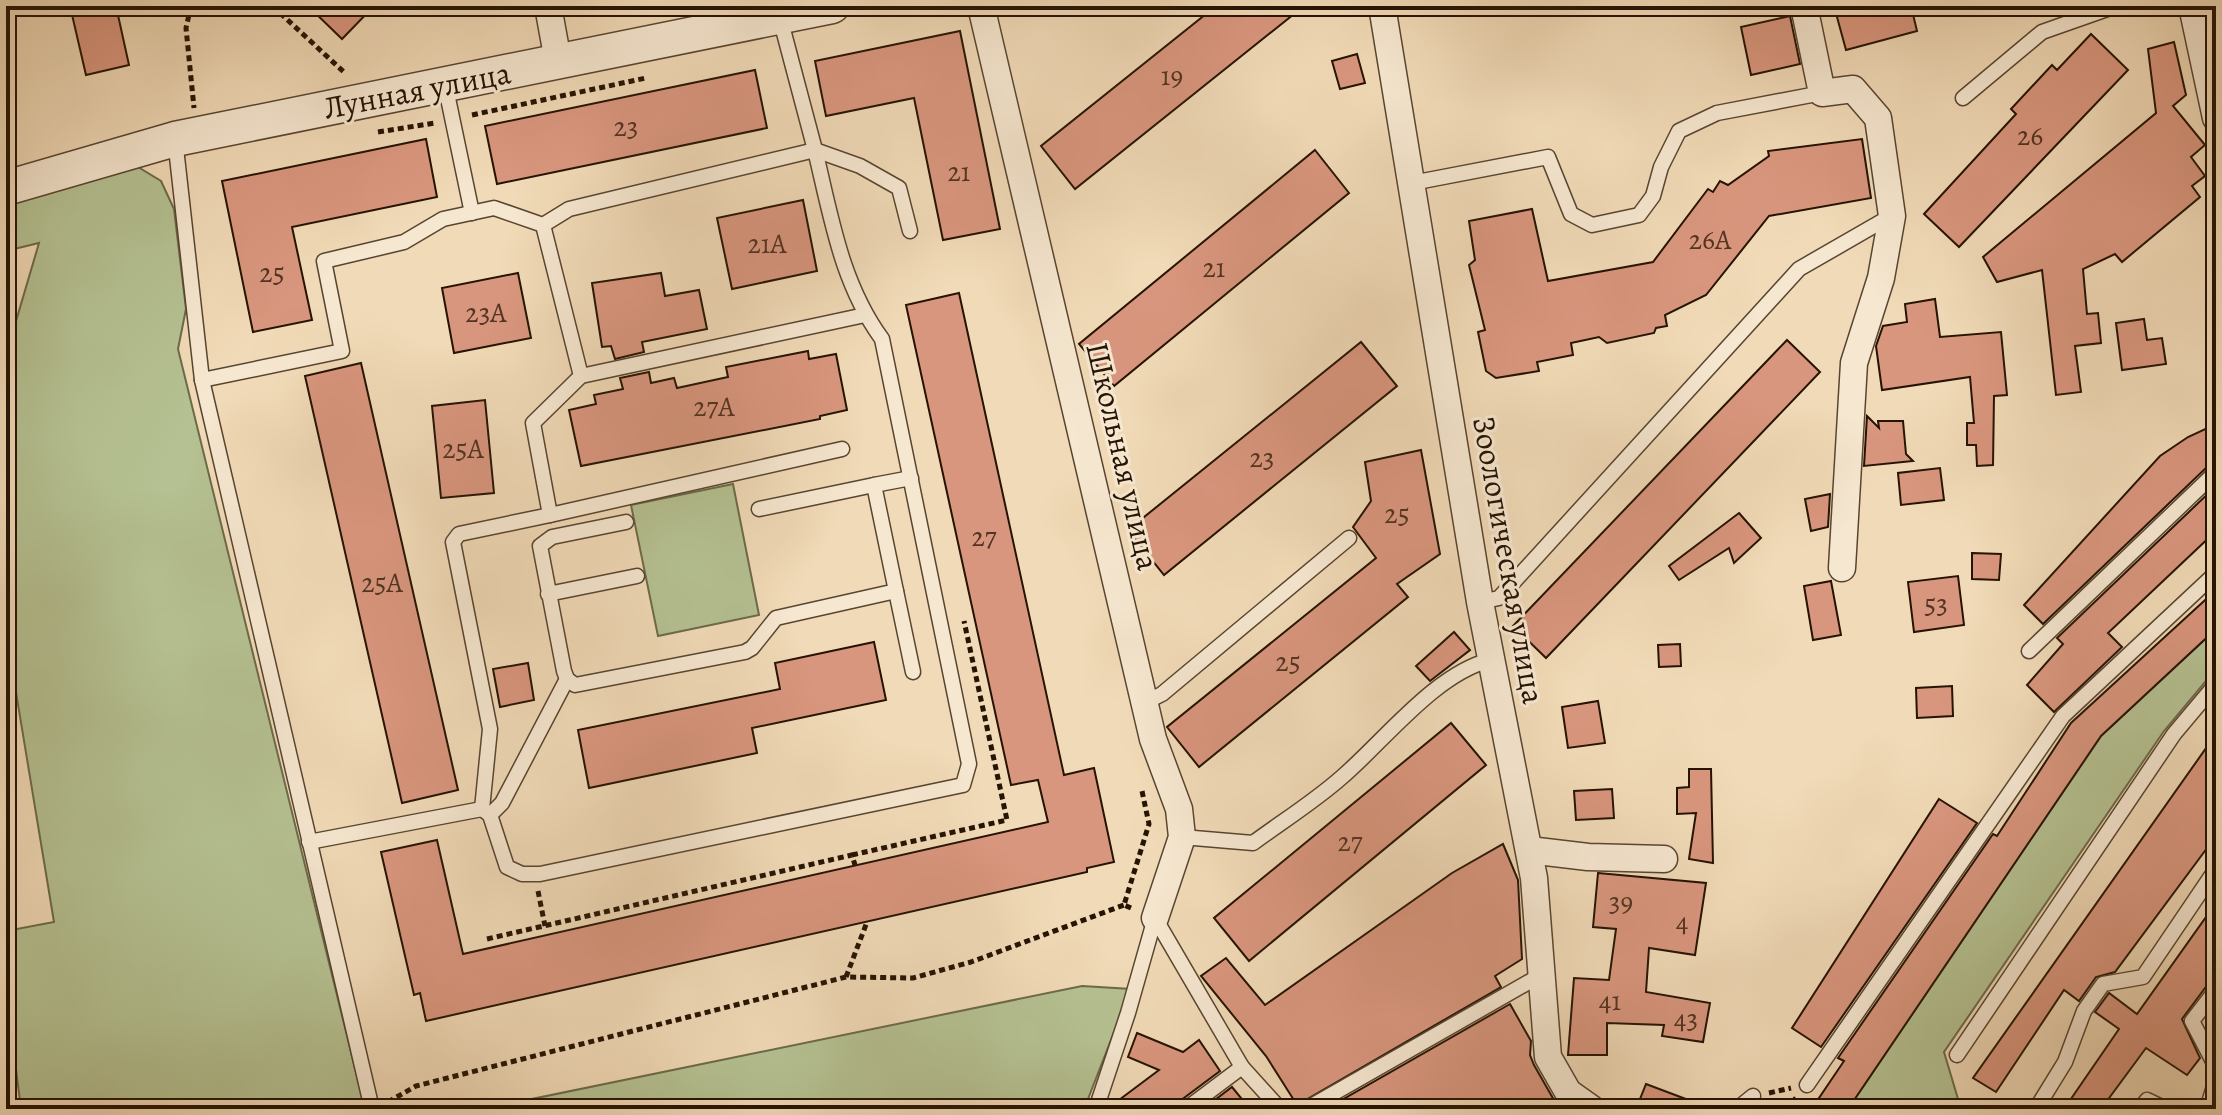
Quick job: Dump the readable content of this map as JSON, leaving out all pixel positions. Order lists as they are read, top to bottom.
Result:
{
  "streets": {
    "street": ["Лунная улица", "Школьная улица", "Зоологическая улица"]
  },
  "house_numbers": [
    "19",
    "23",
    "26",
    "21",
    "26А",
    "21А",
    "21",
    "25",
    "23А",
    "27А",
    "25А",
    "23",
    "25",
    "27",
    "25А",
    "53",
    "25",
    "27",
    "39",
    "4",
    "41",
    "43"
  ]
}
